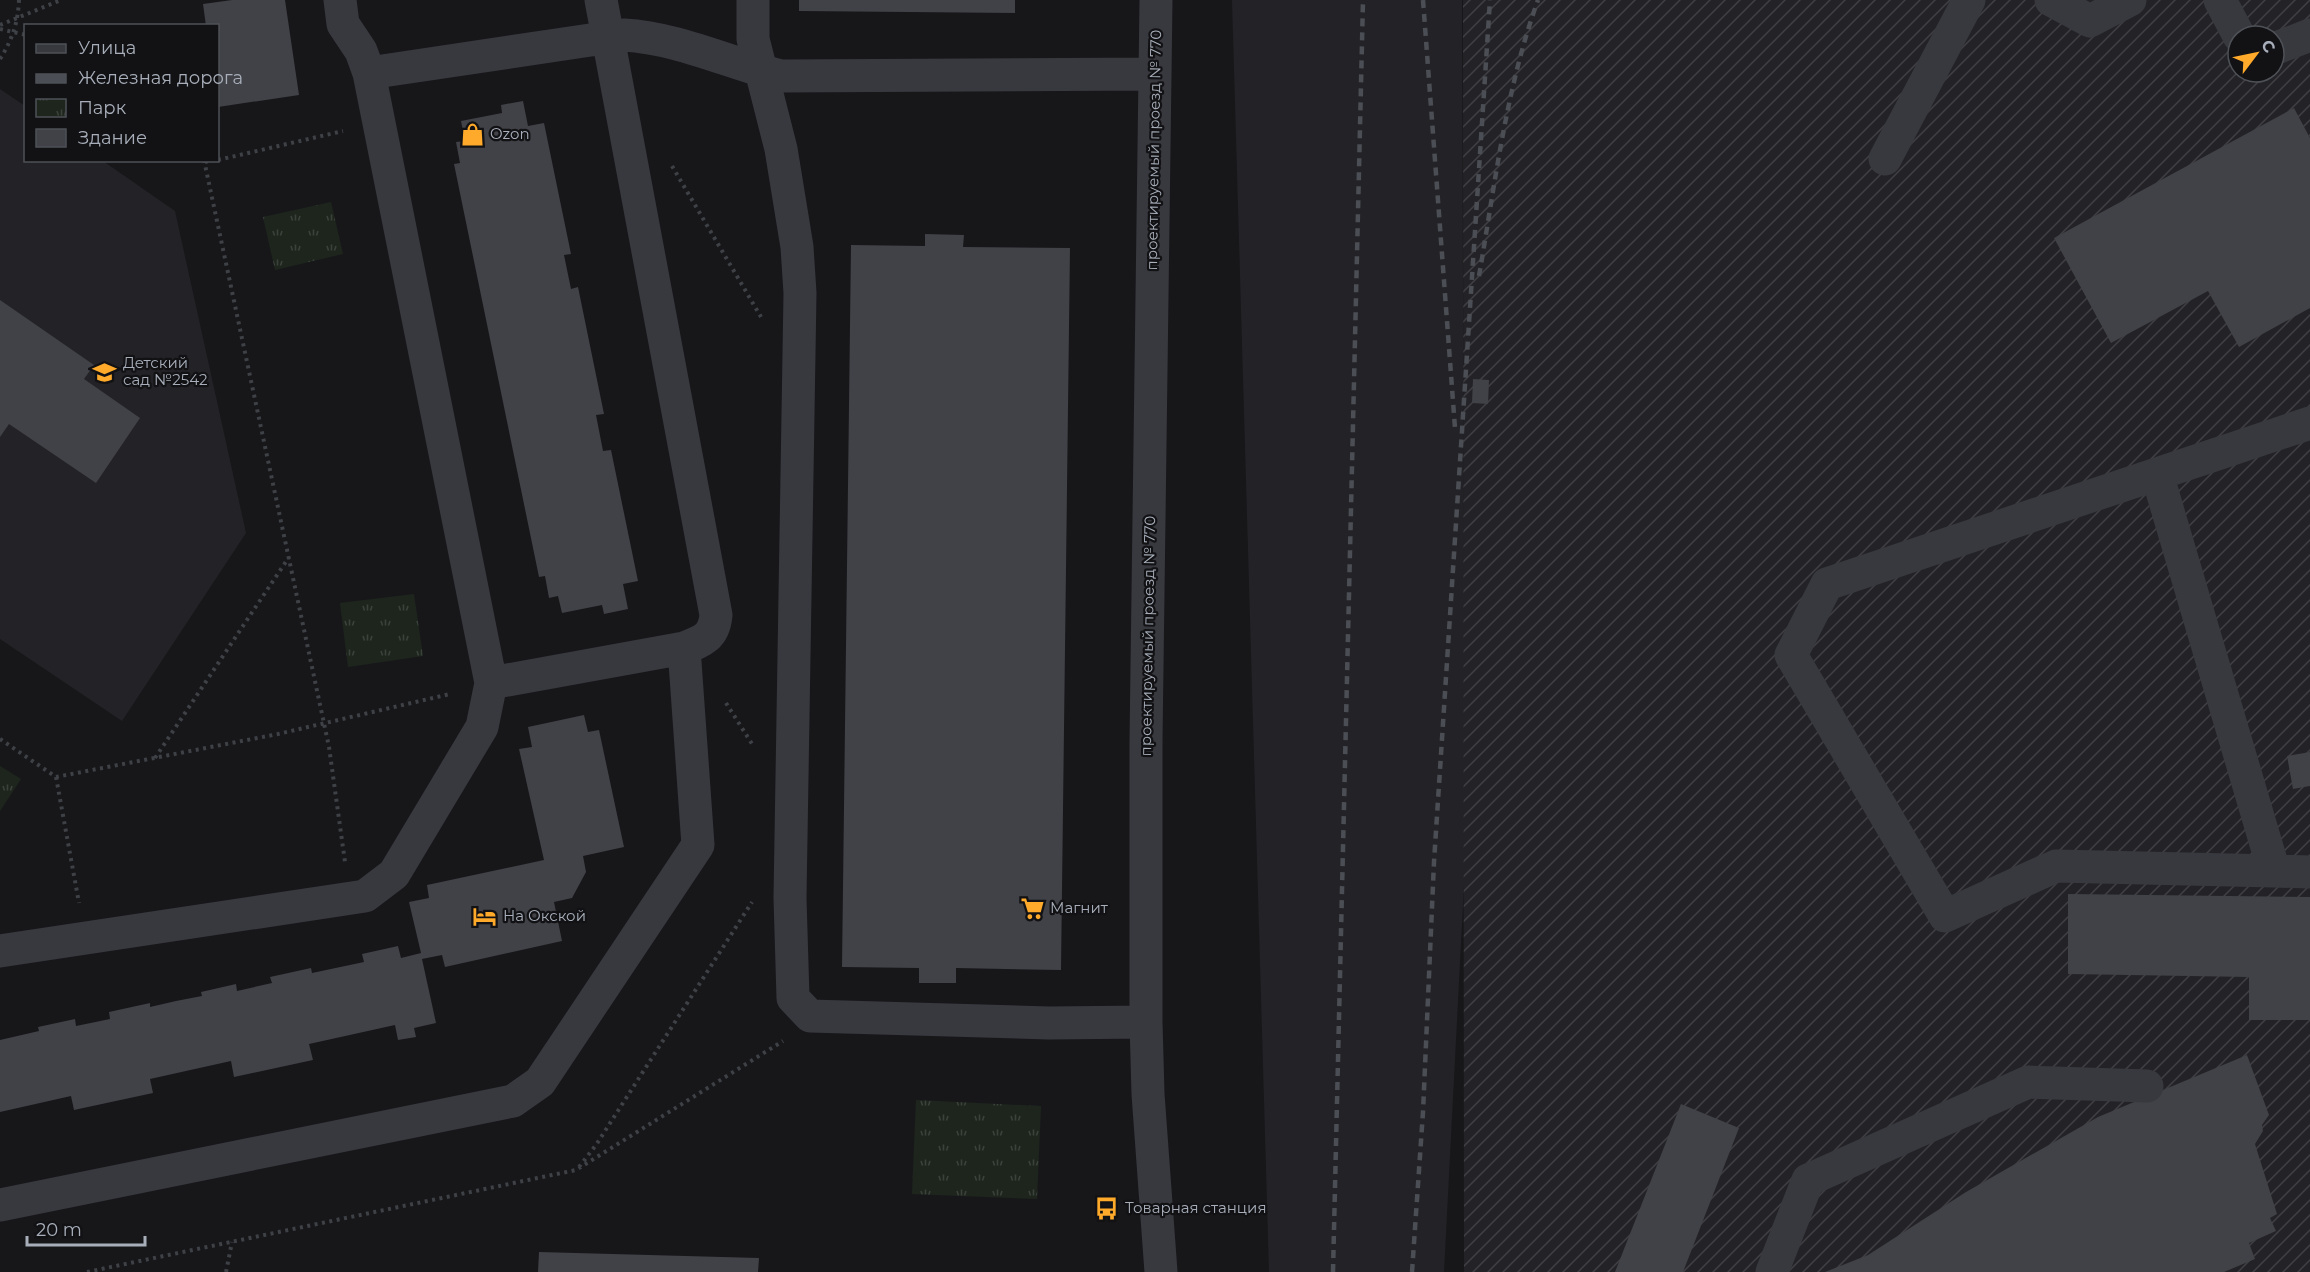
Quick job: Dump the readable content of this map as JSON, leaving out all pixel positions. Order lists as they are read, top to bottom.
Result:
{
  "streets": {
    "street": ["проектируемый проезд № 770"]
  },
  "places": {
    "shop": ["Ozon"],
    "school or university": ["Детский сад №2542"],
    "supermarket": ["Магнит"],
    "hotel": ["На Окской"],
    "bus stop": ["Товарная станция"]
  },
  "legend": [
    "Улица",
    "Железная дорога",
    "Парк",
    "Здание"
  ],
  "scale_bar": "20 m",
  "north": "top right"
}
